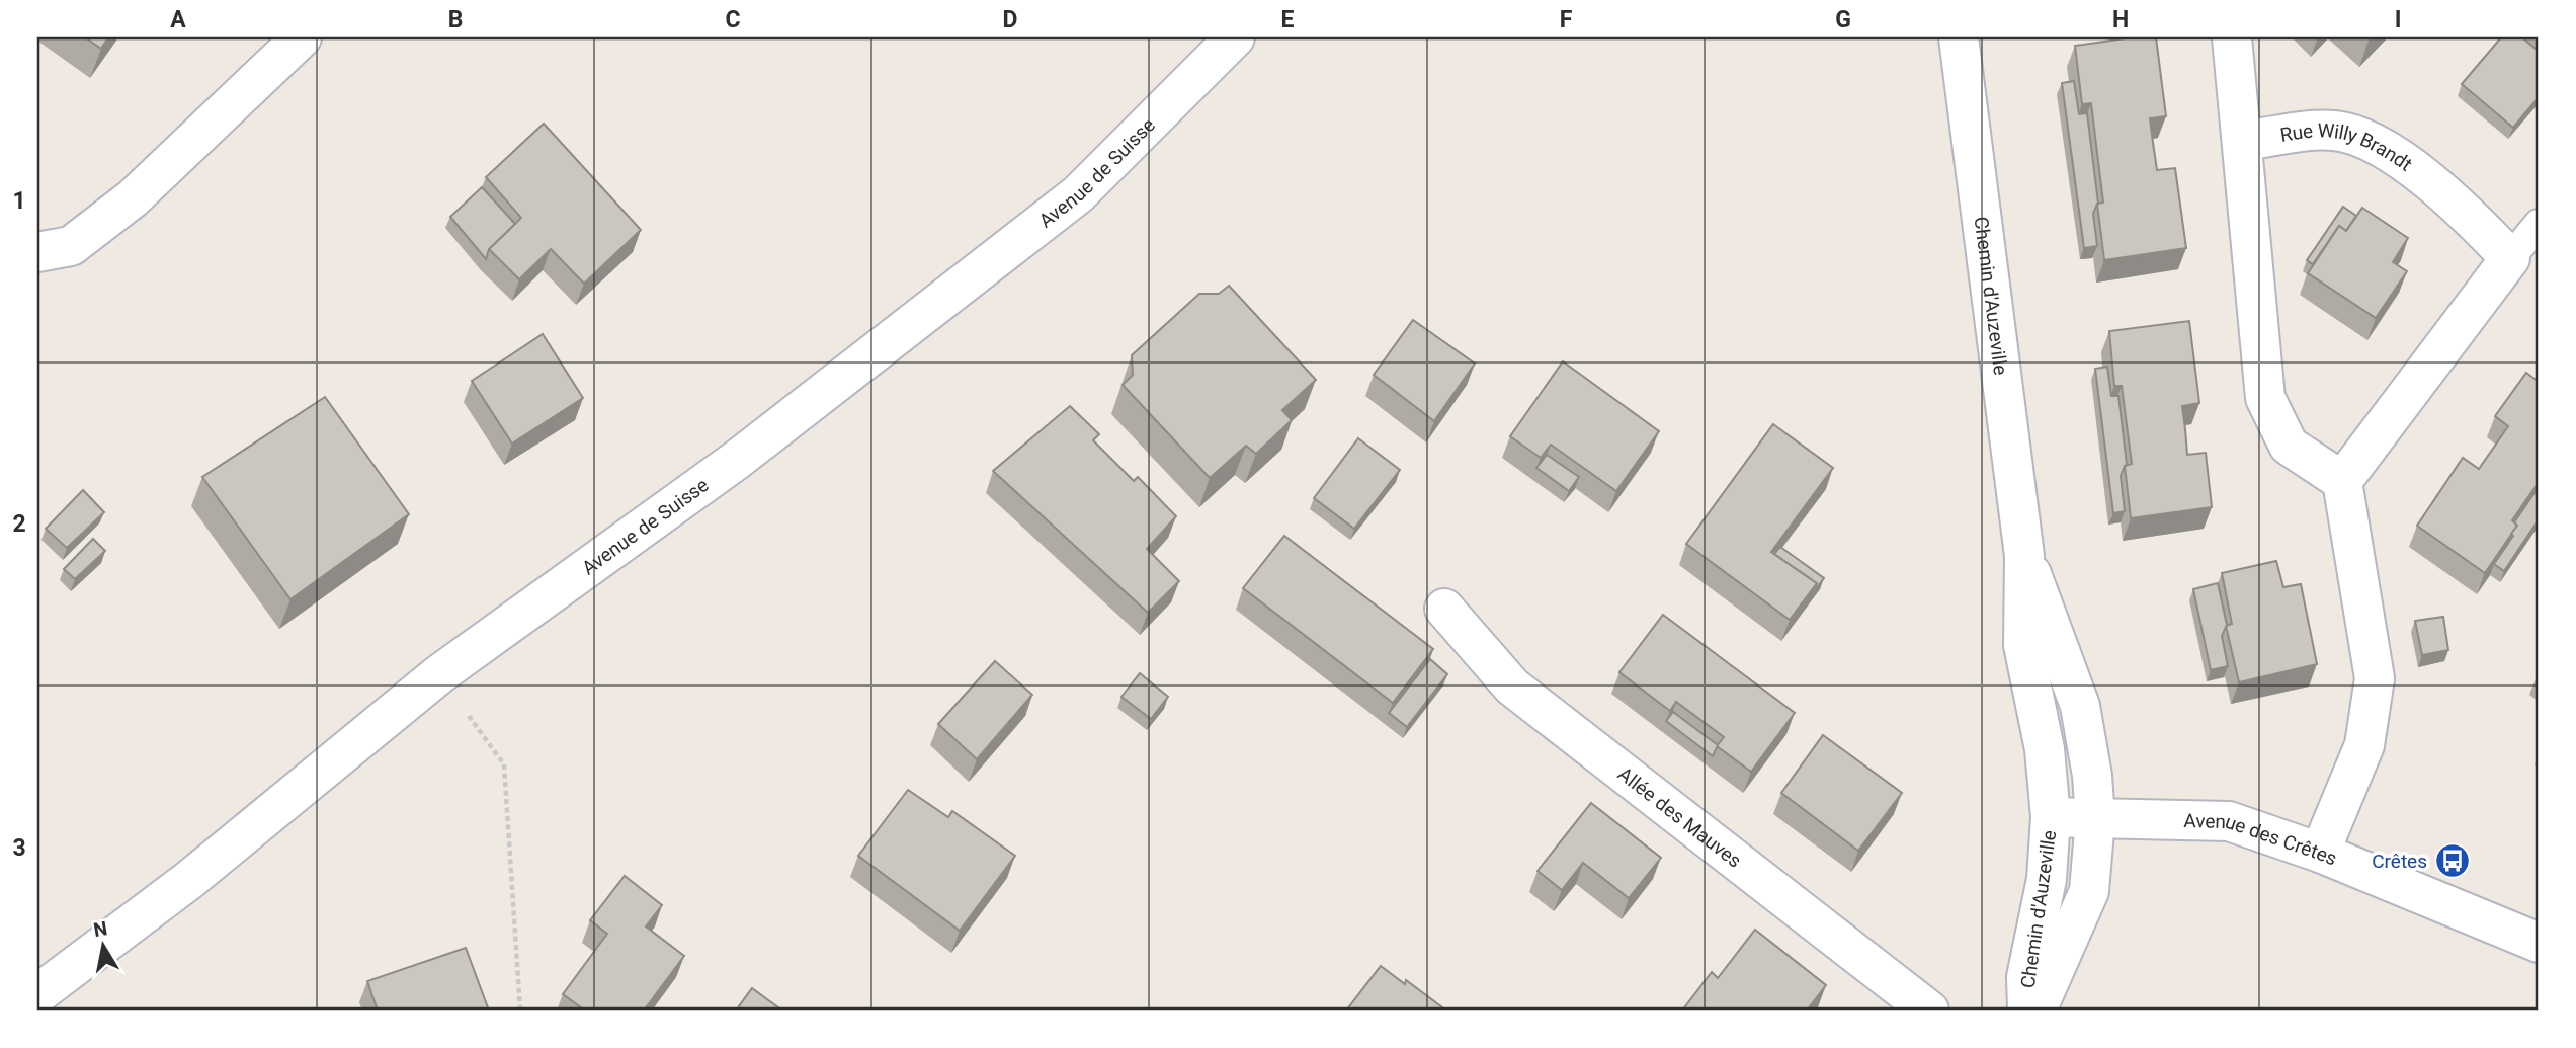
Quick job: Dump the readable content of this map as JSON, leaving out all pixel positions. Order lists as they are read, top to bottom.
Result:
{
  "streets": {
    "street": [
      "Rue Willy Brandt",
      "Avenue de Suisse",
      "Chemin d'Auzeville",
      "Allée des Mauves",
      "Avenue des Crêtes"
    ]
  },
  "crossings": [
    ["Chemin d'Auzeville", "Avenue des Crêtes"]
  ],
  "places": {
    "bus stop": ["Crêtes"]
  },
  "north": "top",
  "grid": {
    "columns": [
      "A",
      "B",
      "C",
      "D",
      "E",
      "F",
      "G",
      "H",
      "I"
    ],
    "rows": ["1", "2", "3"]
  }
}
